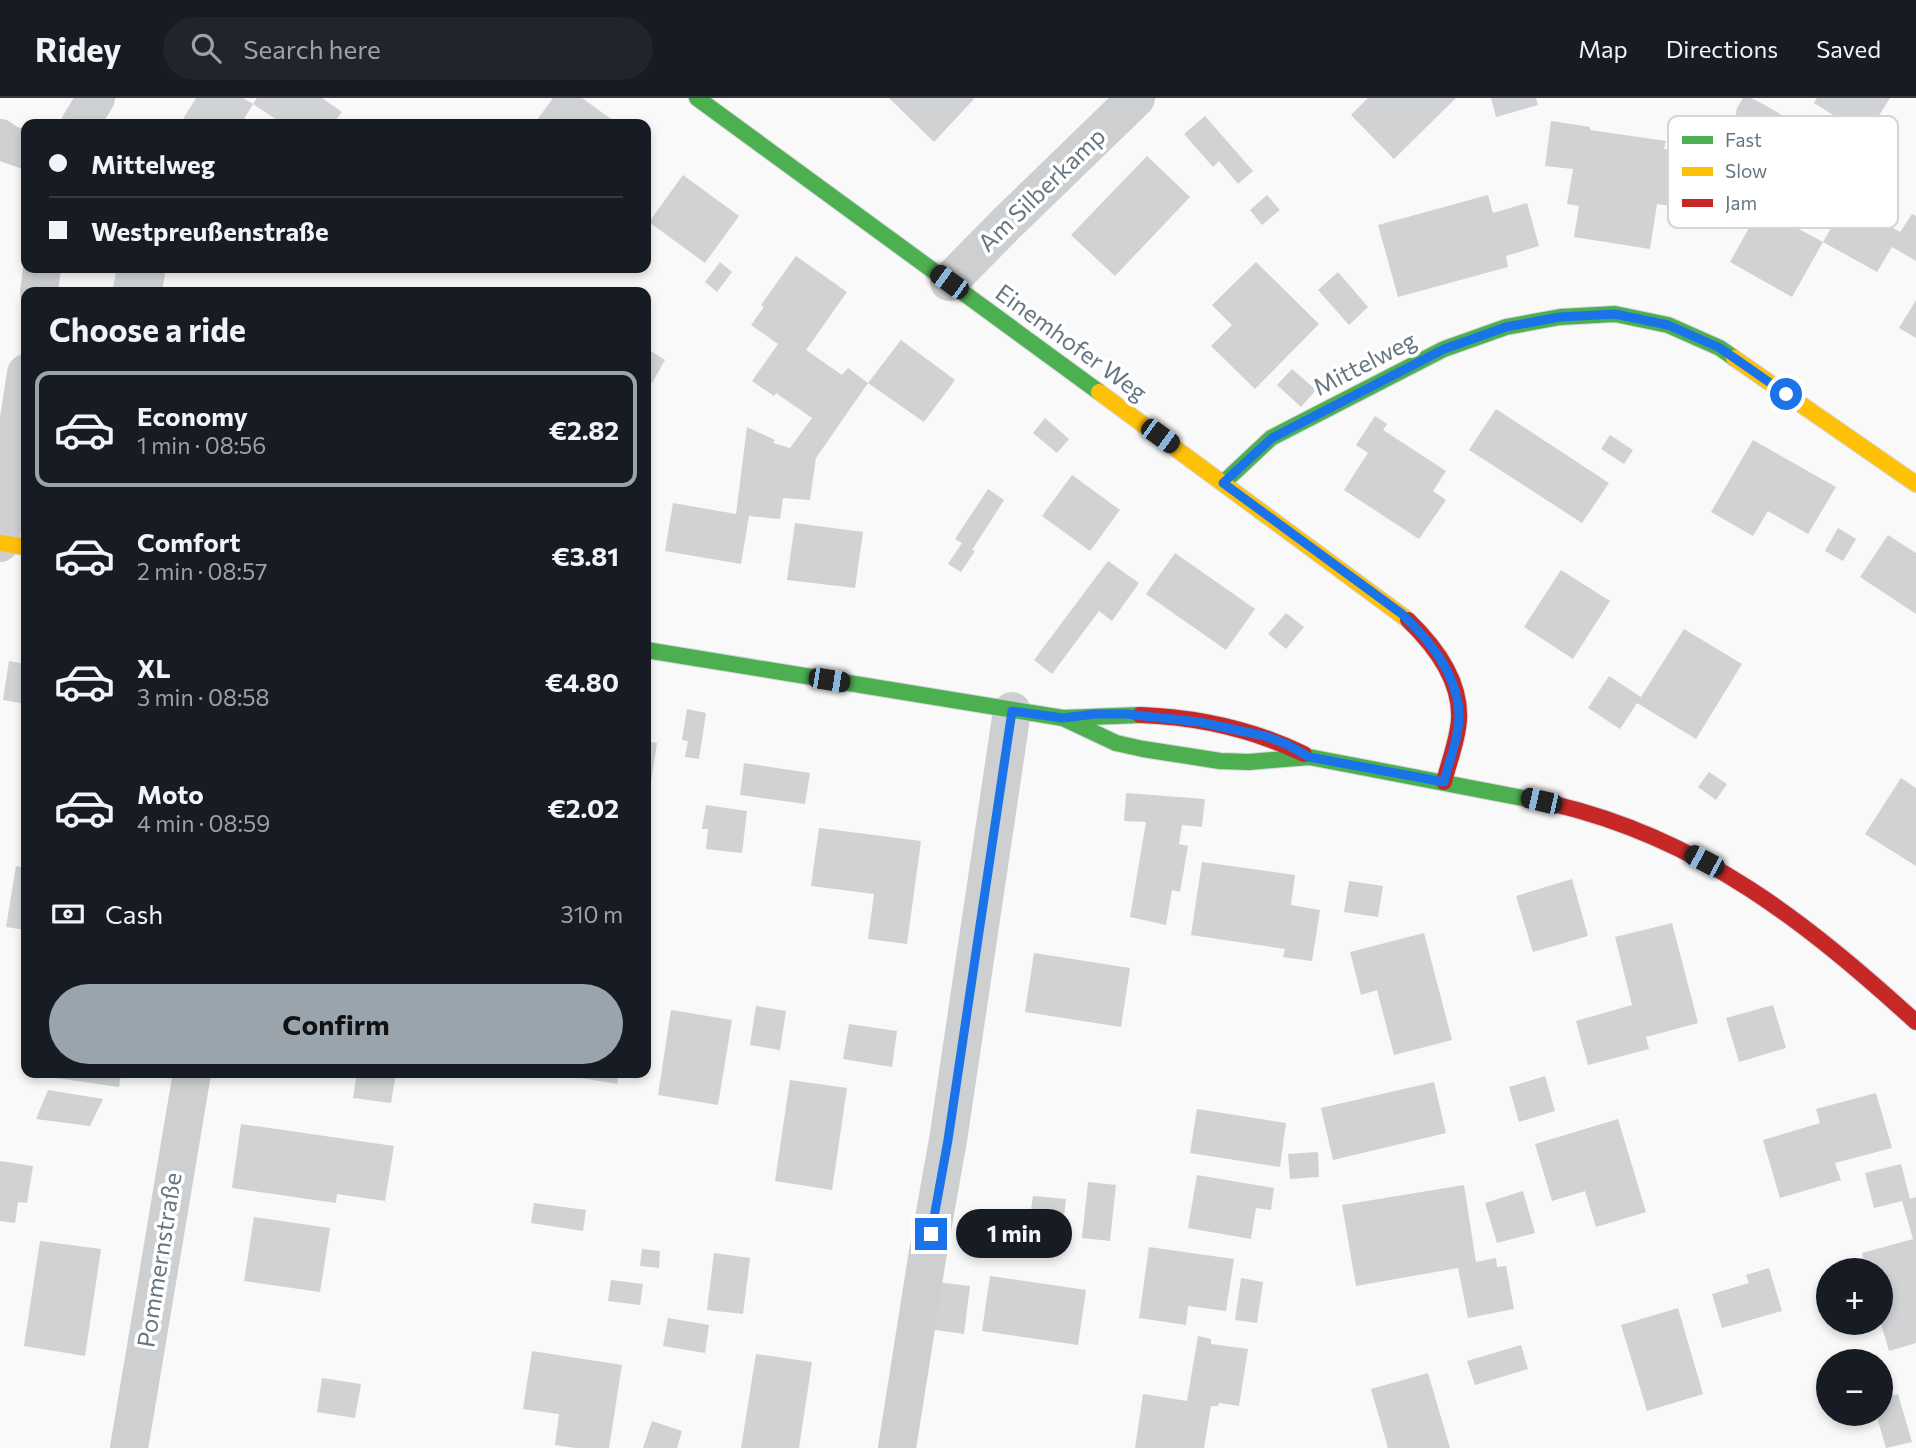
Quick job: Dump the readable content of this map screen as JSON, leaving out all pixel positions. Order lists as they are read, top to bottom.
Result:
{
  "streets": {
    "street": [
      "Am Silberkamp",
      "Einemhofer Weg",
      "Mittelweg",
      "Pommernstraße"
    ]
  },
  "crossings": [
    ["Am Silberkamp", "Einemhofer Weg"],
    ["Einemhofer Weg", "Mittelweg"]
  ],
  "legend": ["Fast", "Slow", "Jam"],
  "page": {
    "header": "Ridey",
    "search": "Search here",
    "nav": ["Map", "Directions", "Saved"],
    "banner": ["Mittelweg", "Westpreußenstraße"],
    "heading": "Choose a ride",
    "list": [
      {
        "name": "Economy",
        "note": "1 min · 08:56",
        "value": "€2.82"
      },
      {
        "name": "Comfort",
        "note": "2 min · 08:57",
        "value": "€3.81"
      },
      {
        "name": "XL",
        "note": "3 min · 08:58",
        "value": "€4.80"
      },
      {
        "name": "Moto",
        "note": "4 min · 08:59",
        "value": "€2.02"
      }
    ],
    "pay": ["Cash", "310 m"],
    "buttons": "Confirm",
    "bubble": "1 min",
    "map_buttons": ["+", "−"]
  }
}
